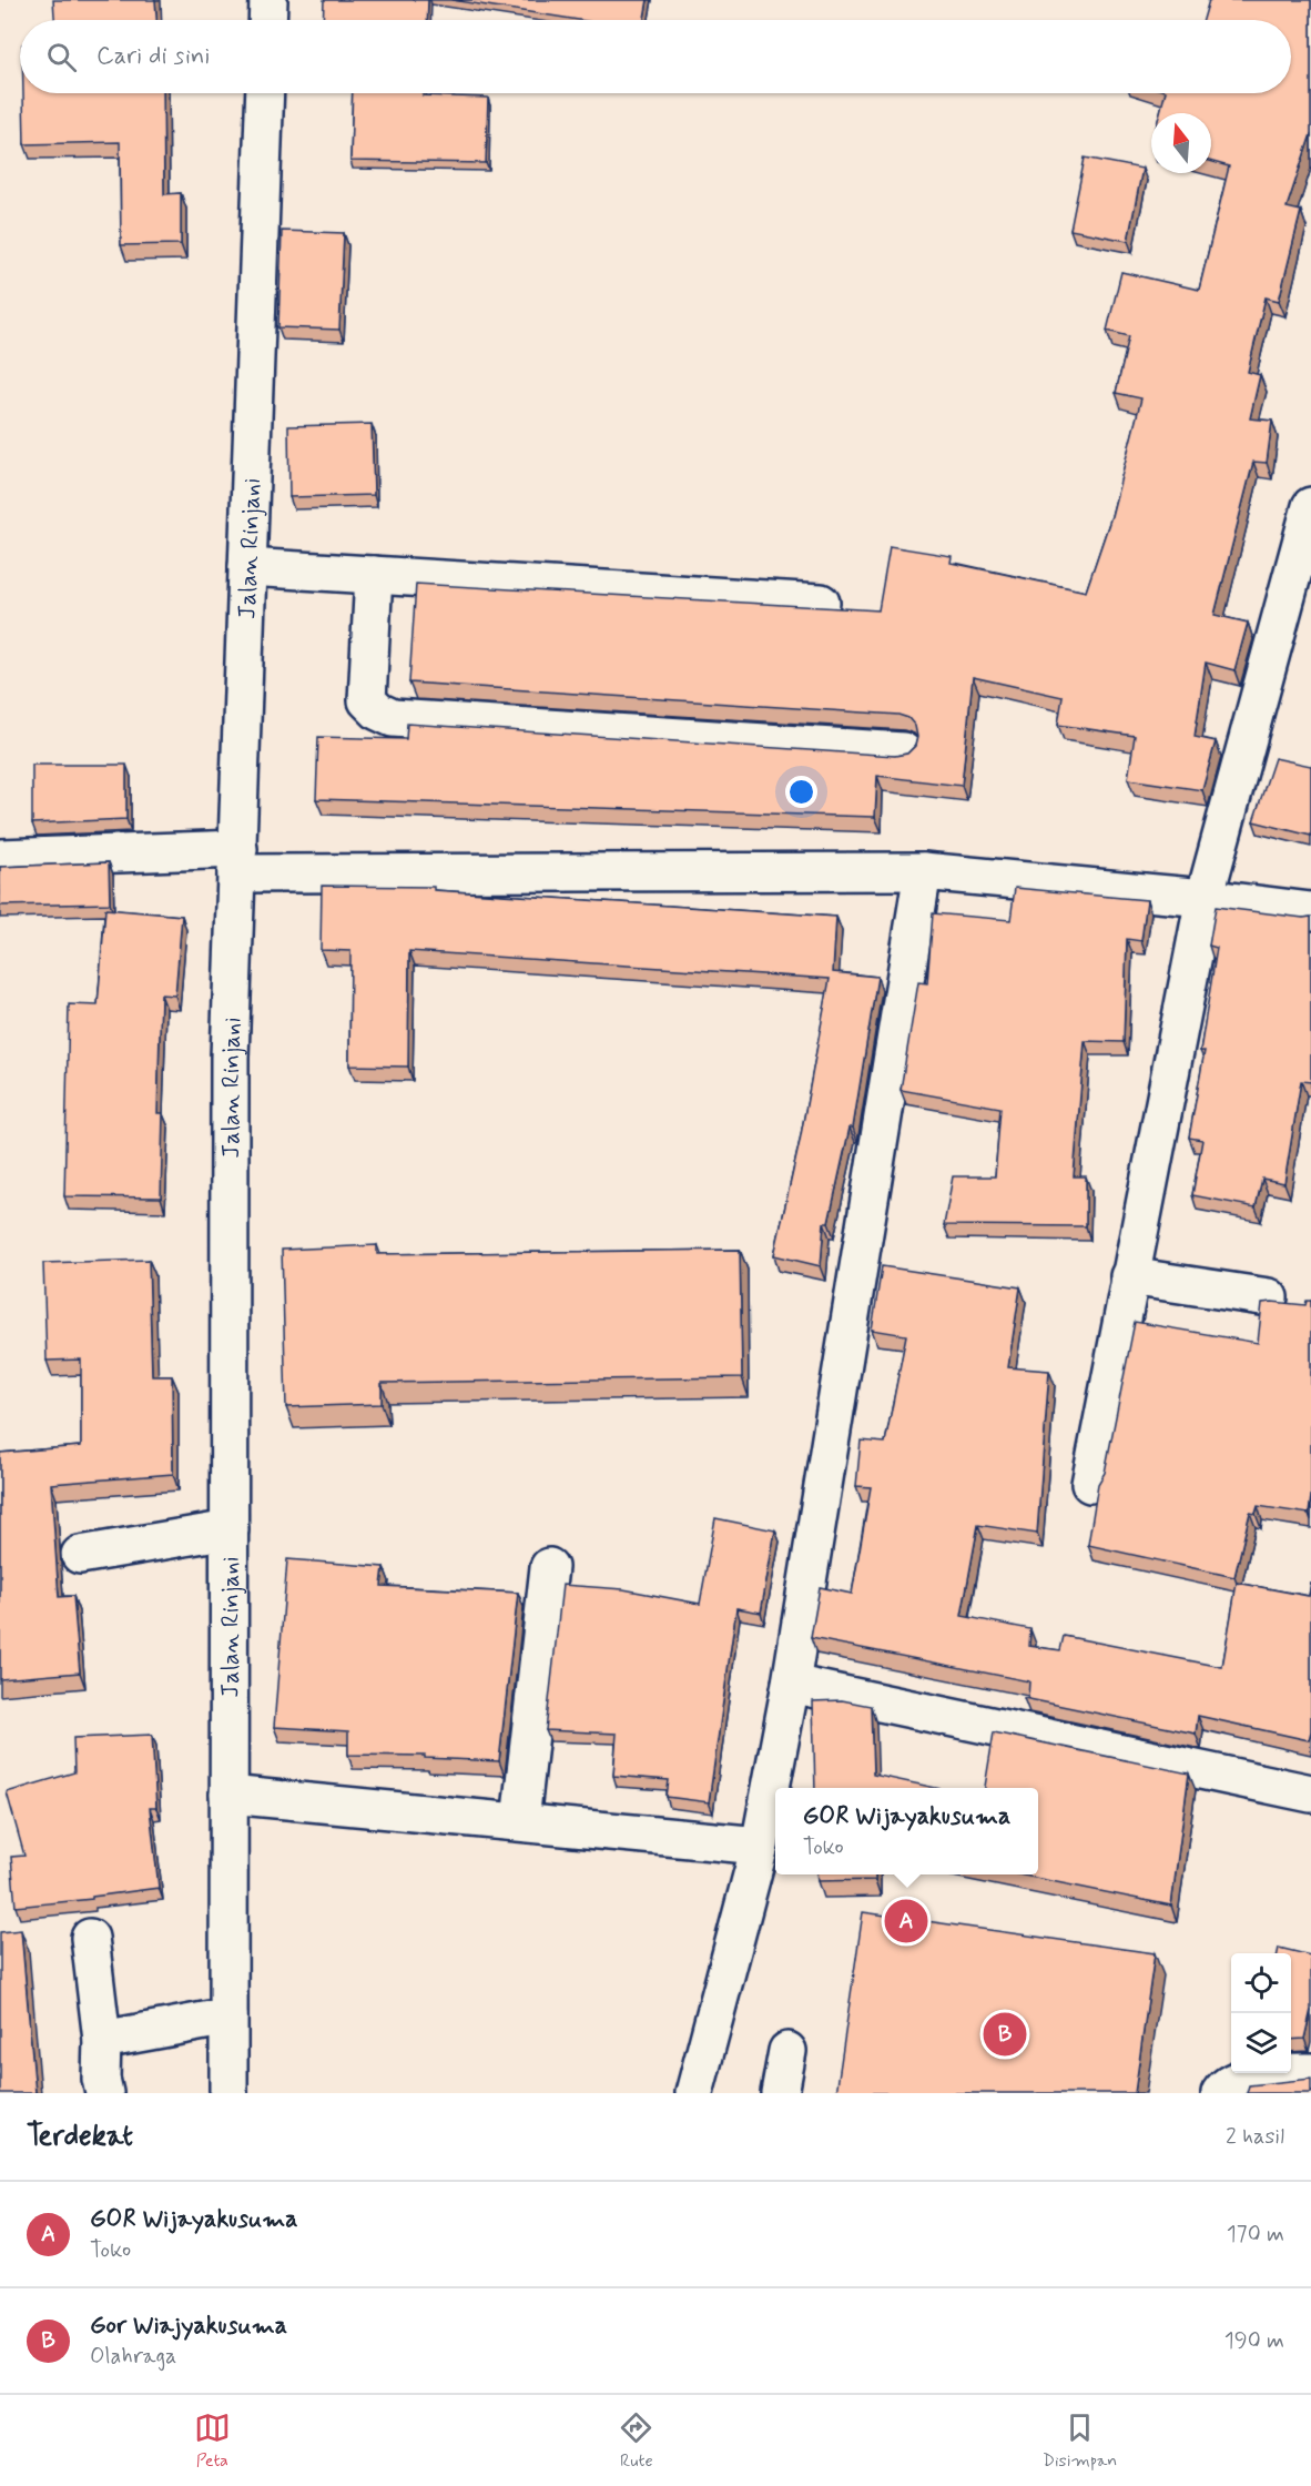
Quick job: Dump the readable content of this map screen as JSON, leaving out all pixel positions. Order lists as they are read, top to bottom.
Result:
{
  "streets": {
    "street": ["Jalan Rinjani"]
  },
  "north": "top",
  "page": {
    "search": "Cari di sini",
    "popup": ["GOR Wijayakusuma", "Toko"],
    "pins": ["A", "B"],
    "heading": ["Terdekat", "2 hasil"],
    "list": [
      {
        "mark": "A",
        "name": "GOR Wijayakusuma",
        "note": "Toko",
        "value": "170 m"
      },
      {
        "mark": "B",
        "name": "Gor Wiajyakusuma",
        "note": "Olahraga",
        "value": "190 m"
      }
    ],
    "nav": ["Peta", "Rute", "Disimpan"]
  }
}
